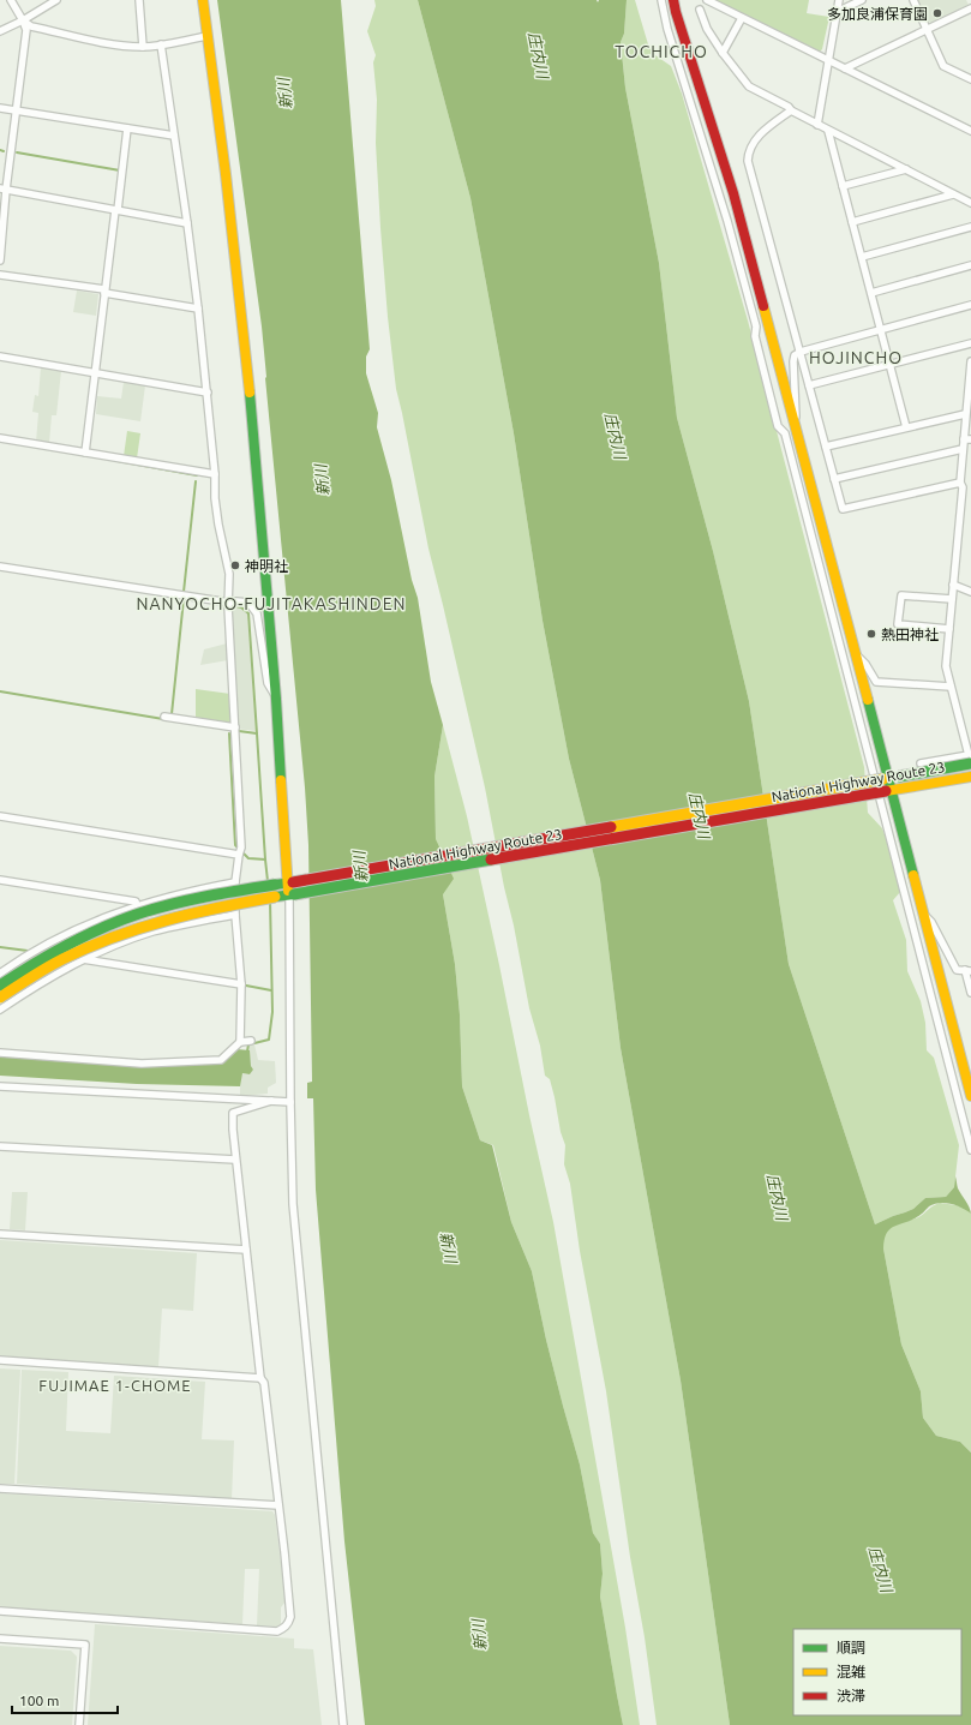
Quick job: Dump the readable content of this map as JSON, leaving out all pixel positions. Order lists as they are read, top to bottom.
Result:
{
  "streets": {
    "main road": ["National Highway Route 23"]
  },
  "districts": [
    "TOCHICHO",
    "HOJINCHO",
    "NANYOCHO-FUJITAKASHINDEN",
    "FUJIMAE 1-CHOME"
  ],
  "water": ["庄内川", "新川"],
  "places": ["多加良浦保育園", "神明社", "熱田神社"],
  "legend": ["順調", "混雑", "渋滞"],
  "scale_bar": "100 m"
}
